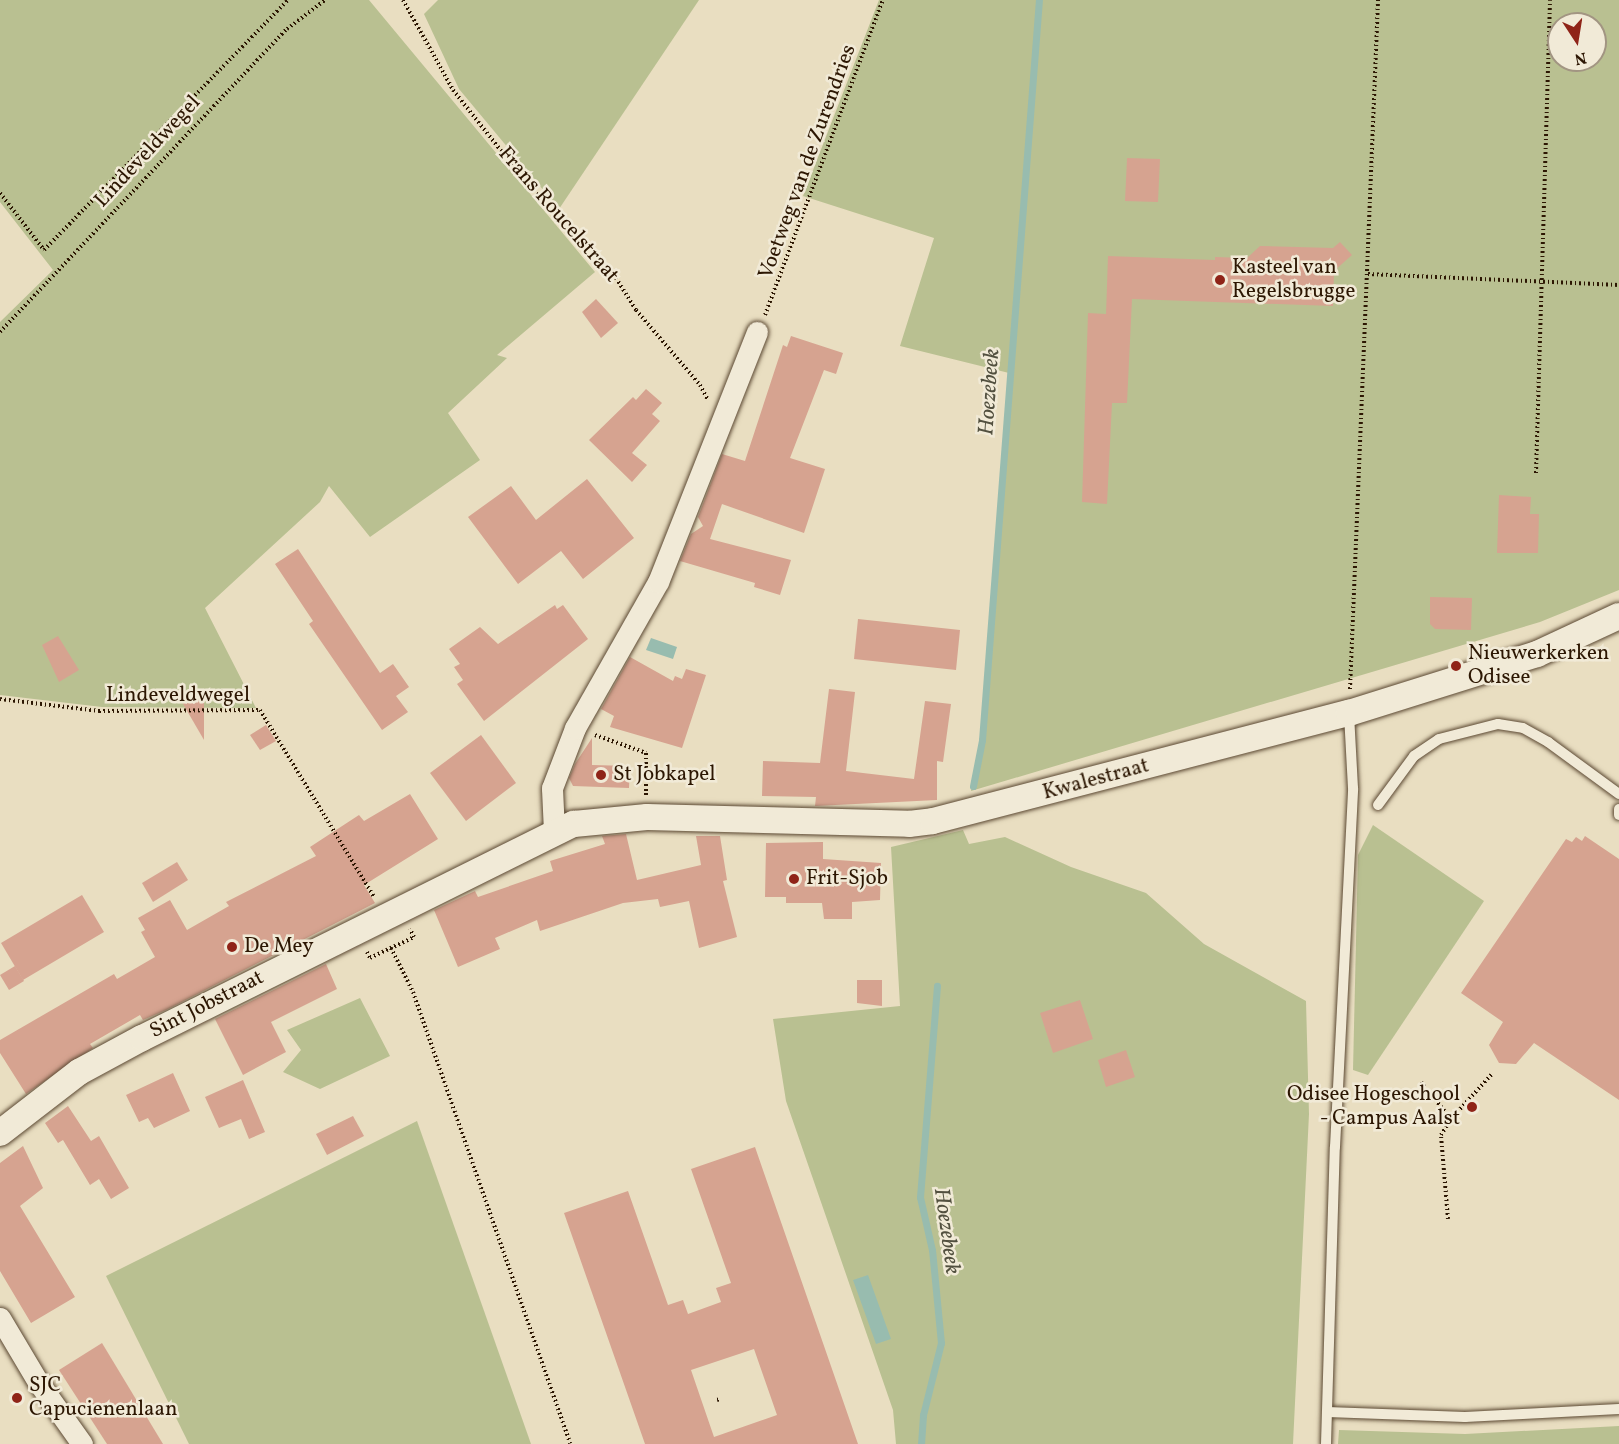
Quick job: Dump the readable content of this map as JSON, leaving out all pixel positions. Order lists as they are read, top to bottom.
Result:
{
  "streets": {
    "street": ["Kwalestraat", "Sint Jobstraat"],
    "path": ["Lindeveldwegel", "Voetweg van de Zurendries", "Frans Roucelstraat"]
  },
  "crossings": [
    ["Lindeveldwegel", "Sint Jobstraat"],
    ["Kwalestraat", "Sint Jobstraat"]
  ],
  "water": ["Hoezebeek"],
  "places": [
    "Kasteel van Regelsbrugge",
    "Nieuwerkerken Odisee",
    "St Jobkapel",
    "Frit-Sjob",
    "De Mey",
    "Odisee Hogeschool - Campus Aalst",
    "SJC Capucienenlaan"
  ],
  "north": "bottom"
}
